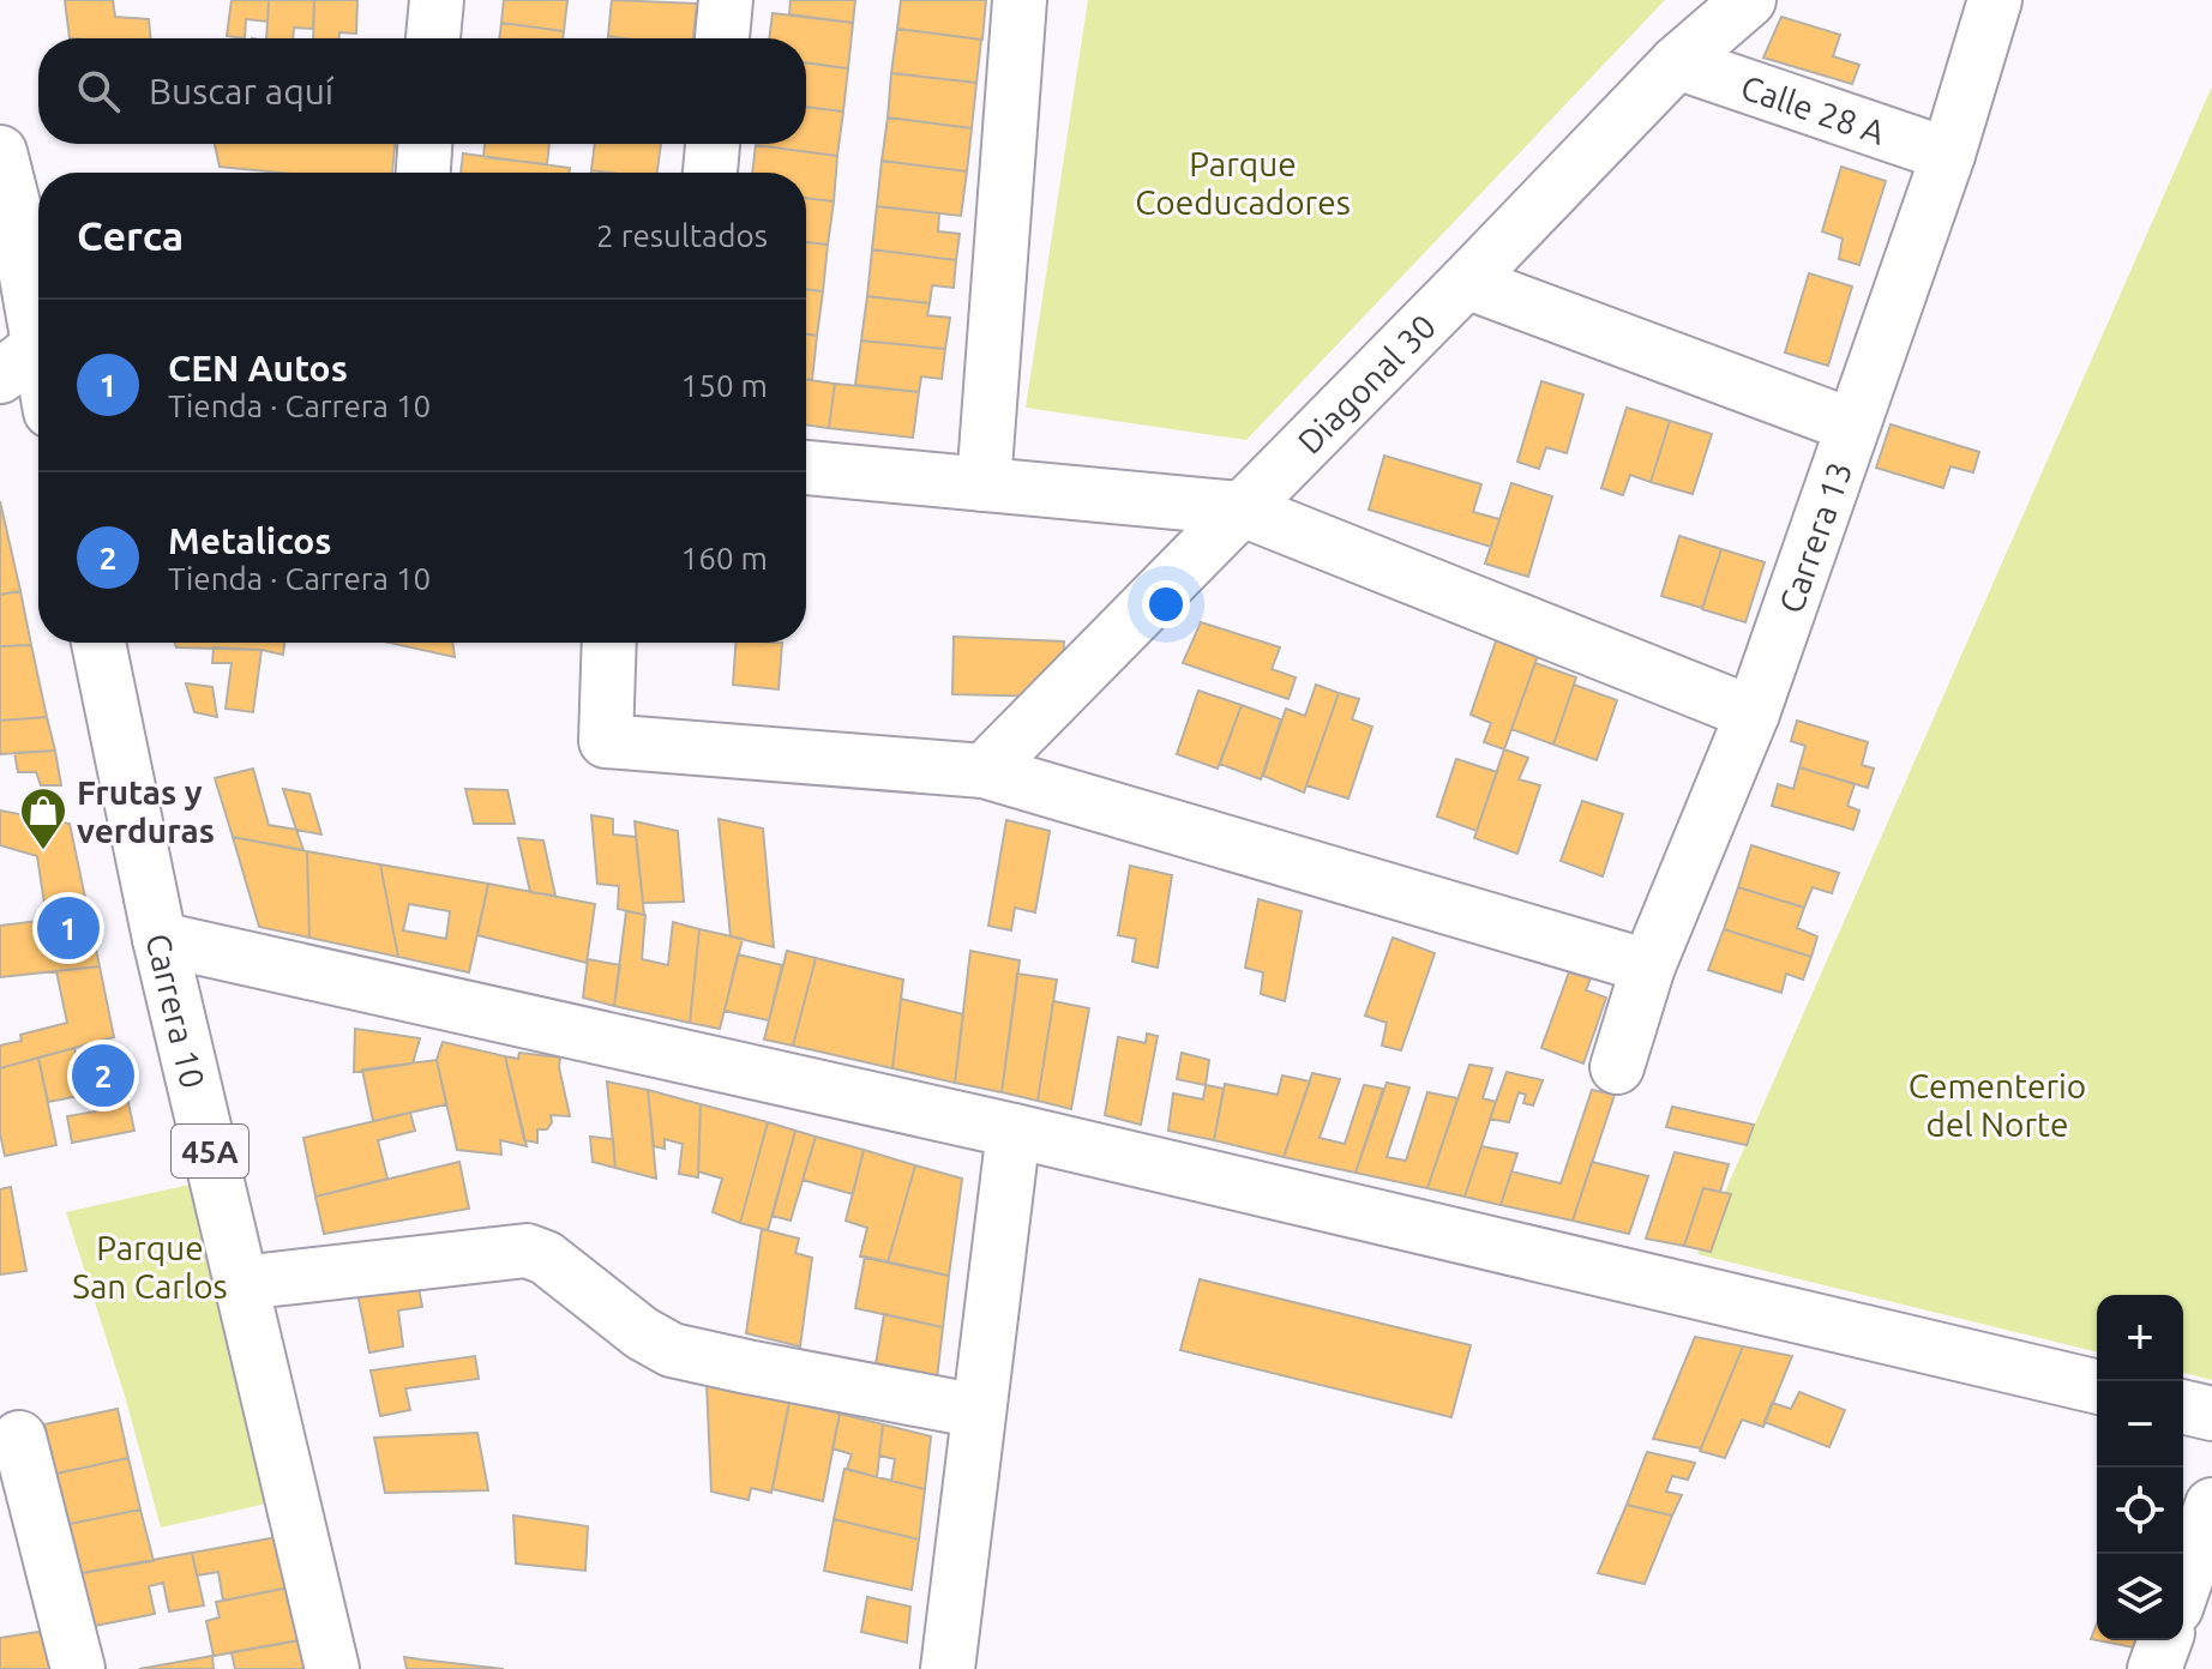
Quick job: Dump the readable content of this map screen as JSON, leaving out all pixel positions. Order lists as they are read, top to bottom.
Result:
{
  "streets": {
    "street": [
      "Calle 28 A",
      "Diagonal 30",
      "Carrera 13",
      "Carrera 10",
      "45A"
    ]
  },
  "crossings": [
    ["Calle 28 A", "Diagonal 30"],
    ["Calle 28 A", "Carrera 13"]
  ],
  "parks": ["Parque Coeducadores", "Cementerio del Norte", "Parque San Carlos"],
  "places": {
    "shop": ["Frutas y verduras"]
  },
  "page": {
    "search": "Buscar aquí",
    "heading": ["Cerca", "2 resultados"],
    "list": [
      {
        "mark": "1",
        "name": "CEN Autos",
        "note": "Tienda · Carrera 10",
        "value": "150 m"
      },
      {
        "mark": "2",
        "name": "Metalicos",
        "note": "Tienda · Carrera 10",
        "value": "160 m"
      }
    ],
    "pins": ["1", "2"],
    "map_buttons": ["+", "−"]
  }
}
